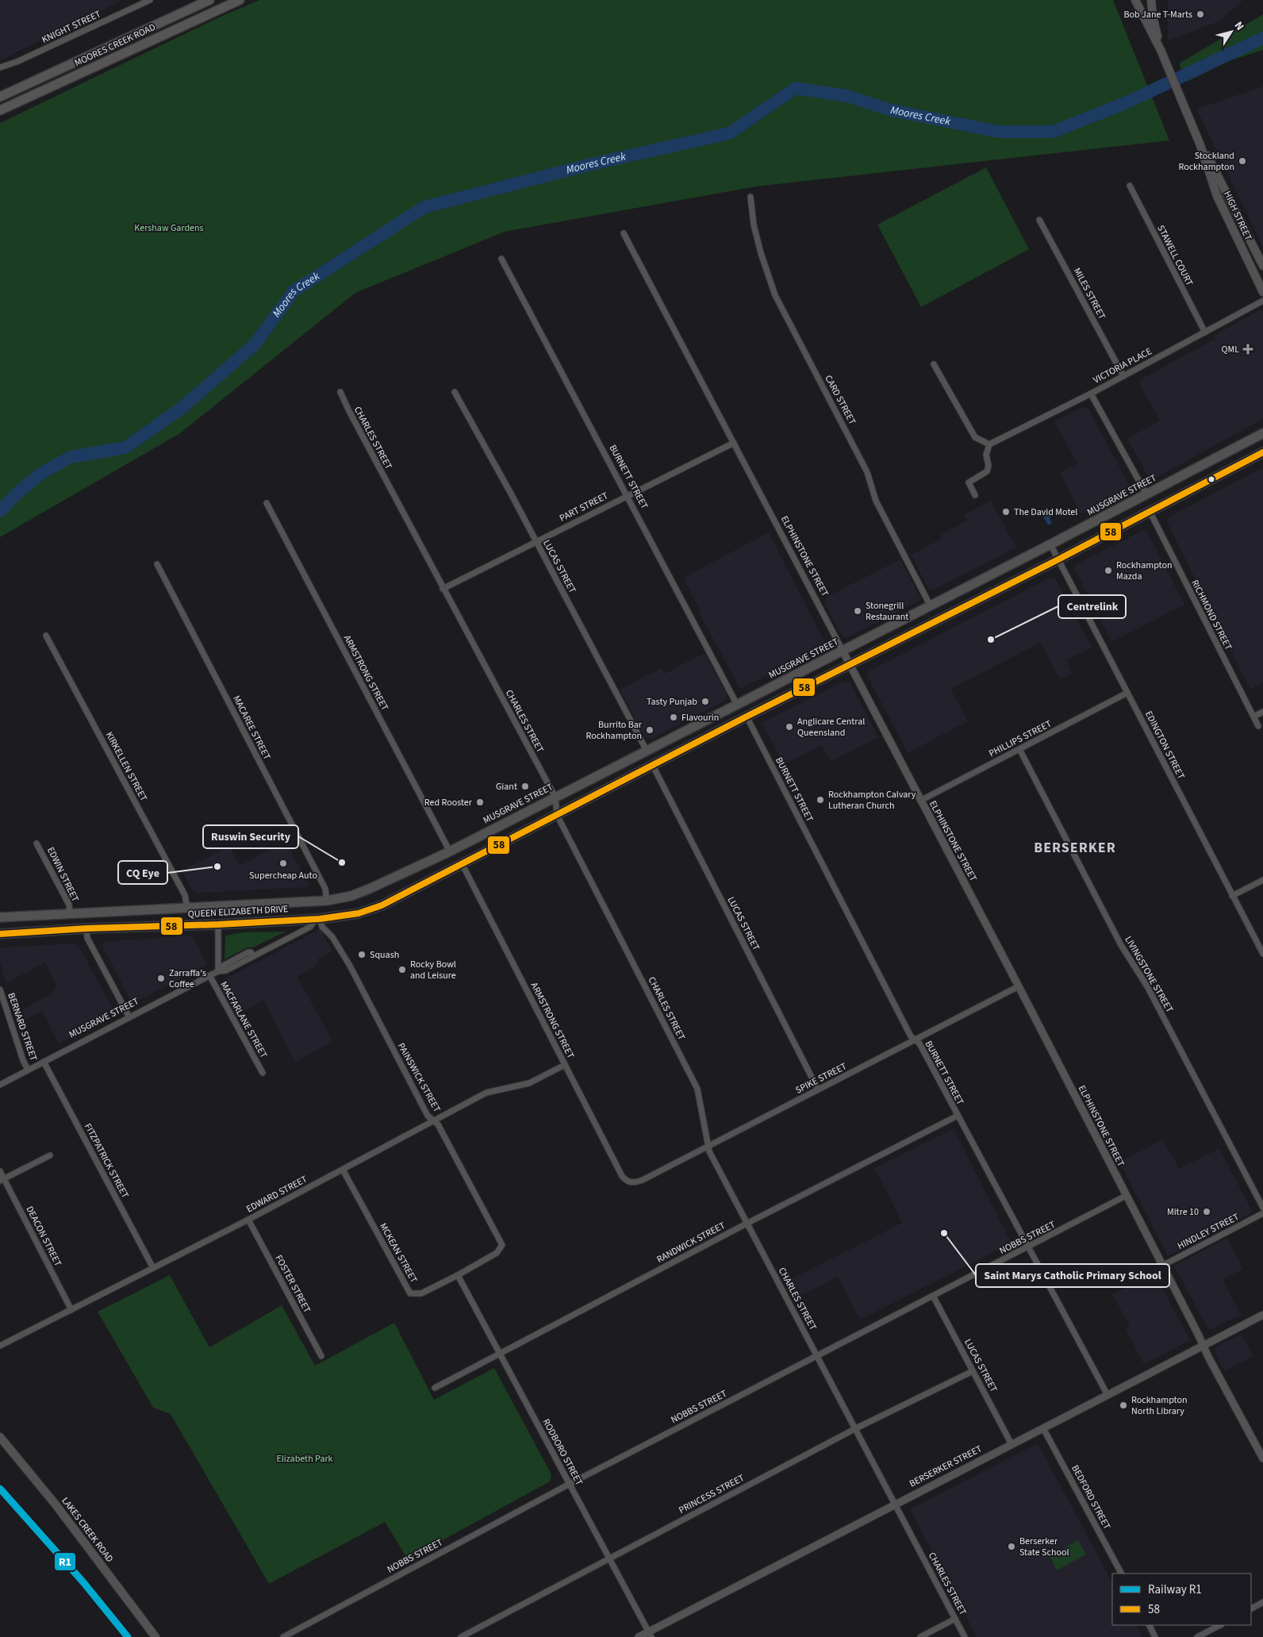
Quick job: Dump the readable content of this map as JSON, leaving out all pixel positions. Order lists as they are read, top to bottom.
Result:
{
  "streets": {
    "highway": ["MOORES CREEK ROAD"],
    "main road": [
      "HIGH STREET",
      "MUSGRAVE STREET",
      "QUEEN ELIZABETH DRIVE",
      "LAKES CREEK ROAD"
    ],
    "street": [
      "KNIGHT STREET",
      "STAWELL COURT",
      "MILES STREET",
      "VICTORIA PLACE",
      "CARD STREET",
      "CHARLES STREET",
      "BURNETT STREET",
      "PART STREET",
      "ELPHINSTONE STREET",
      "LUCAS STREET",
      "RICHMOND STREET",
      "ARMSTRONG STREET",
      "MACAREE STREET",
      "PHILLIPS STREET",
      "EDINGTON STREET",
      "KIRKELLEN STREET",
      "EDWIN STREET",
      "LIVINGSTONE STREET",
      "MACFARLANE STREET",
      "BERNARD STREET",
      "PAINSWICK STREET",
      "SPIKE STREET",
      "FITZPATRICK STREET",
      "EDWARD STREET",
      "HINDLEY STREET",
      "DEACON STREET",
      "NOBBS STREET",
      "RANDWICK STREET",
      "MCKEAN STREET",
      "FOSTER STREET",
      "RODBORO STREET",
      "BERSERKER STREET",
      "PRINCESS STREET",
      "BEDFORD STREET"
    ]
  },
  "crossings": [
    ["STAWELL COURT", "VICTORIA PLACE"],
    ["MILES STREET", "VICTORIA PLACE"],
    ["CARD STREET", "MUSGRAVE STREET"],
    ["CHARLES STREET", "MUSGRAVE STREET"],
    ["CHARLES STREET", "PART STREET"],
    ["CHARLES STREET", "SPIKE STREET"],
    ["CHARLES STREET", "NOBBS STREET"],
    ["CHARLES STREET", "RANDWICK STREET"],
    ["CHARLES STREET", "BERSERKER STREET"],
    ["CHARLES STREET", "PRINCESS STREET"],
    ["BURNETT STREET", "MUSGRAVE STREET"],
    ["BURNETT STREET", "PART STREET"],
    ["BURNETT STREET", "SPIKE STREET"],
    ["BURNETT STREET", "NOBBS STREET"],
    ["BURNETT STREET", "RANDWICK STREET"],
    ["BURNETT STREET", "BERSERKER STREET"],
    ["MUSGRAVE STREET", "ELPHINSTONE STREET"],
    ["MUSGRAVE STREET", "LUCAS STREET"],
    ["MUSGRAVE STREET", "ARMSTRONG STREET"],
    ["MUSGRAVE STREET", "EDINGTON STREET"],
    ["MUSGRAVE STREET", "QUEEN ELIZABETH DRIVE"],
    ["MUSGRAVE STREET", "MACFARLANE STREET"],
    ["MUSGRAVE STREET", "BERNARD STREET"],
    ["MUSGRAVE STREET", "PAINSWICK STREET"],
    ["MUSGRAVE STREET", "FITZPATRICK STREET"],
    ["PART STREET", "ELPHINSTONE STREET"],
    ["PART STREET", "LUCAS STREET"],
    ["ELPHINSTONE STREET", "PHILLIPS STREET"],
    ["ELPHINSTONE STREET", "SPIKE STREET"],
    ["ELPHINSTONE STREET", "HINDLEY STREET"],
    ["ELPHINSTONE STREET", "NOBBS STREET"],
    ["ELPHINSTONE STREET", "BERSERKER STREET"],
    ["LUCAS STREET", "SPIKE STREET"],
    ["LUCAS STREET", "NOBBS STREET"],
    ["LUCAS STREET", "BERSERKER STREET"],
    ["LUCAS STREET", "PRINCESS STREET"],
    ["ARMSTRONG STREET", "QUEEN ELIZABETH DRIVE"],
    ["ARMSTRONG STREET", "SPIKE STREET"],
    ["ARMSTRONG STREET", "EDWARD STREET"],
    ["MACAREE STREET", "QUEEN ELIZABETH DRIVE"],
    ["PHILLIPS STREET", "EDINGTON STREET"],
    ["PHILLIPS STREET", "LIVINGSTONE STREET"],
    ["KIRKELLEN STREET", "QUEEN ELIZABETH DRIVE"],
    ["EDWIN STREET", "QUEEN ELIZABETH DRIVE"],
    ["QUEEN ELIZABETH DRIVE", "PAINSWICK STREET"],
    ["PAINSWICK STREET", "EDWARD STREET"],
    ["PAINSWICK STREET", "MCKEAN STREET"],
    ["FITZPATRICK STREET", "EDWARD STREET"],
    ["EDWARD STREET", "DEACON STREET"],
    ["EDWARD STREET", "MCKEAN STREET"],
    ["EDWARD STREET", "FOSTER STREET"],
    ["NOBBS STREET", "RODBORO STREET"],
    ["RANDWICK STREET", "RODBORO STREET"],
    ["MCKEAN STREET", "RODBORO STREET"],
    ["RODBORO STREET", "BERSERKER STREET"],
    ["RODBORO STREET", "PRINCESS STREET"],
    ["BERSERKER STREET", "BEDFORD STREET"]
  ],
  "districts": ["BERSERKER"],
  "water": ["Moores Creek"],
  "parks": ["Kershaw Gardens", "Elizabeth Park"],
  "places": {
    "other": [
      "Bob Jane T-Marts",
      "Stockland Rockhampton",
      "The David Motel",
      "Rockhampton Mazda",
      "Stonegrill Restaurant",
      "Centrelink",
      "Tasty Punjab",
      "Flavourin",
      "Anglicare Central Queensland",
      "Burrito Bar Rockhampton",
      "Giant",
      "Rockhampton Calvary Lutheran Church",
      "Red Rooster",
      "Ruswin Security",
      "Supercheap Auto",
      "CQ Eye",
      "Squash",
      "Rocky Bowl and Leisure",
      "Zarraffa's Coffee",
      "Mitre 10",
      "Saint Marys Catholic Primary School",
      "Rockhampton North Library",
      "Berserker State School"
    ],
    "health": ["QML"]
  },
  "lines": ["transit line 58", "rail line R1"],
  "legend": ["Railway R1", "58"],
  "north": "top right"
}
